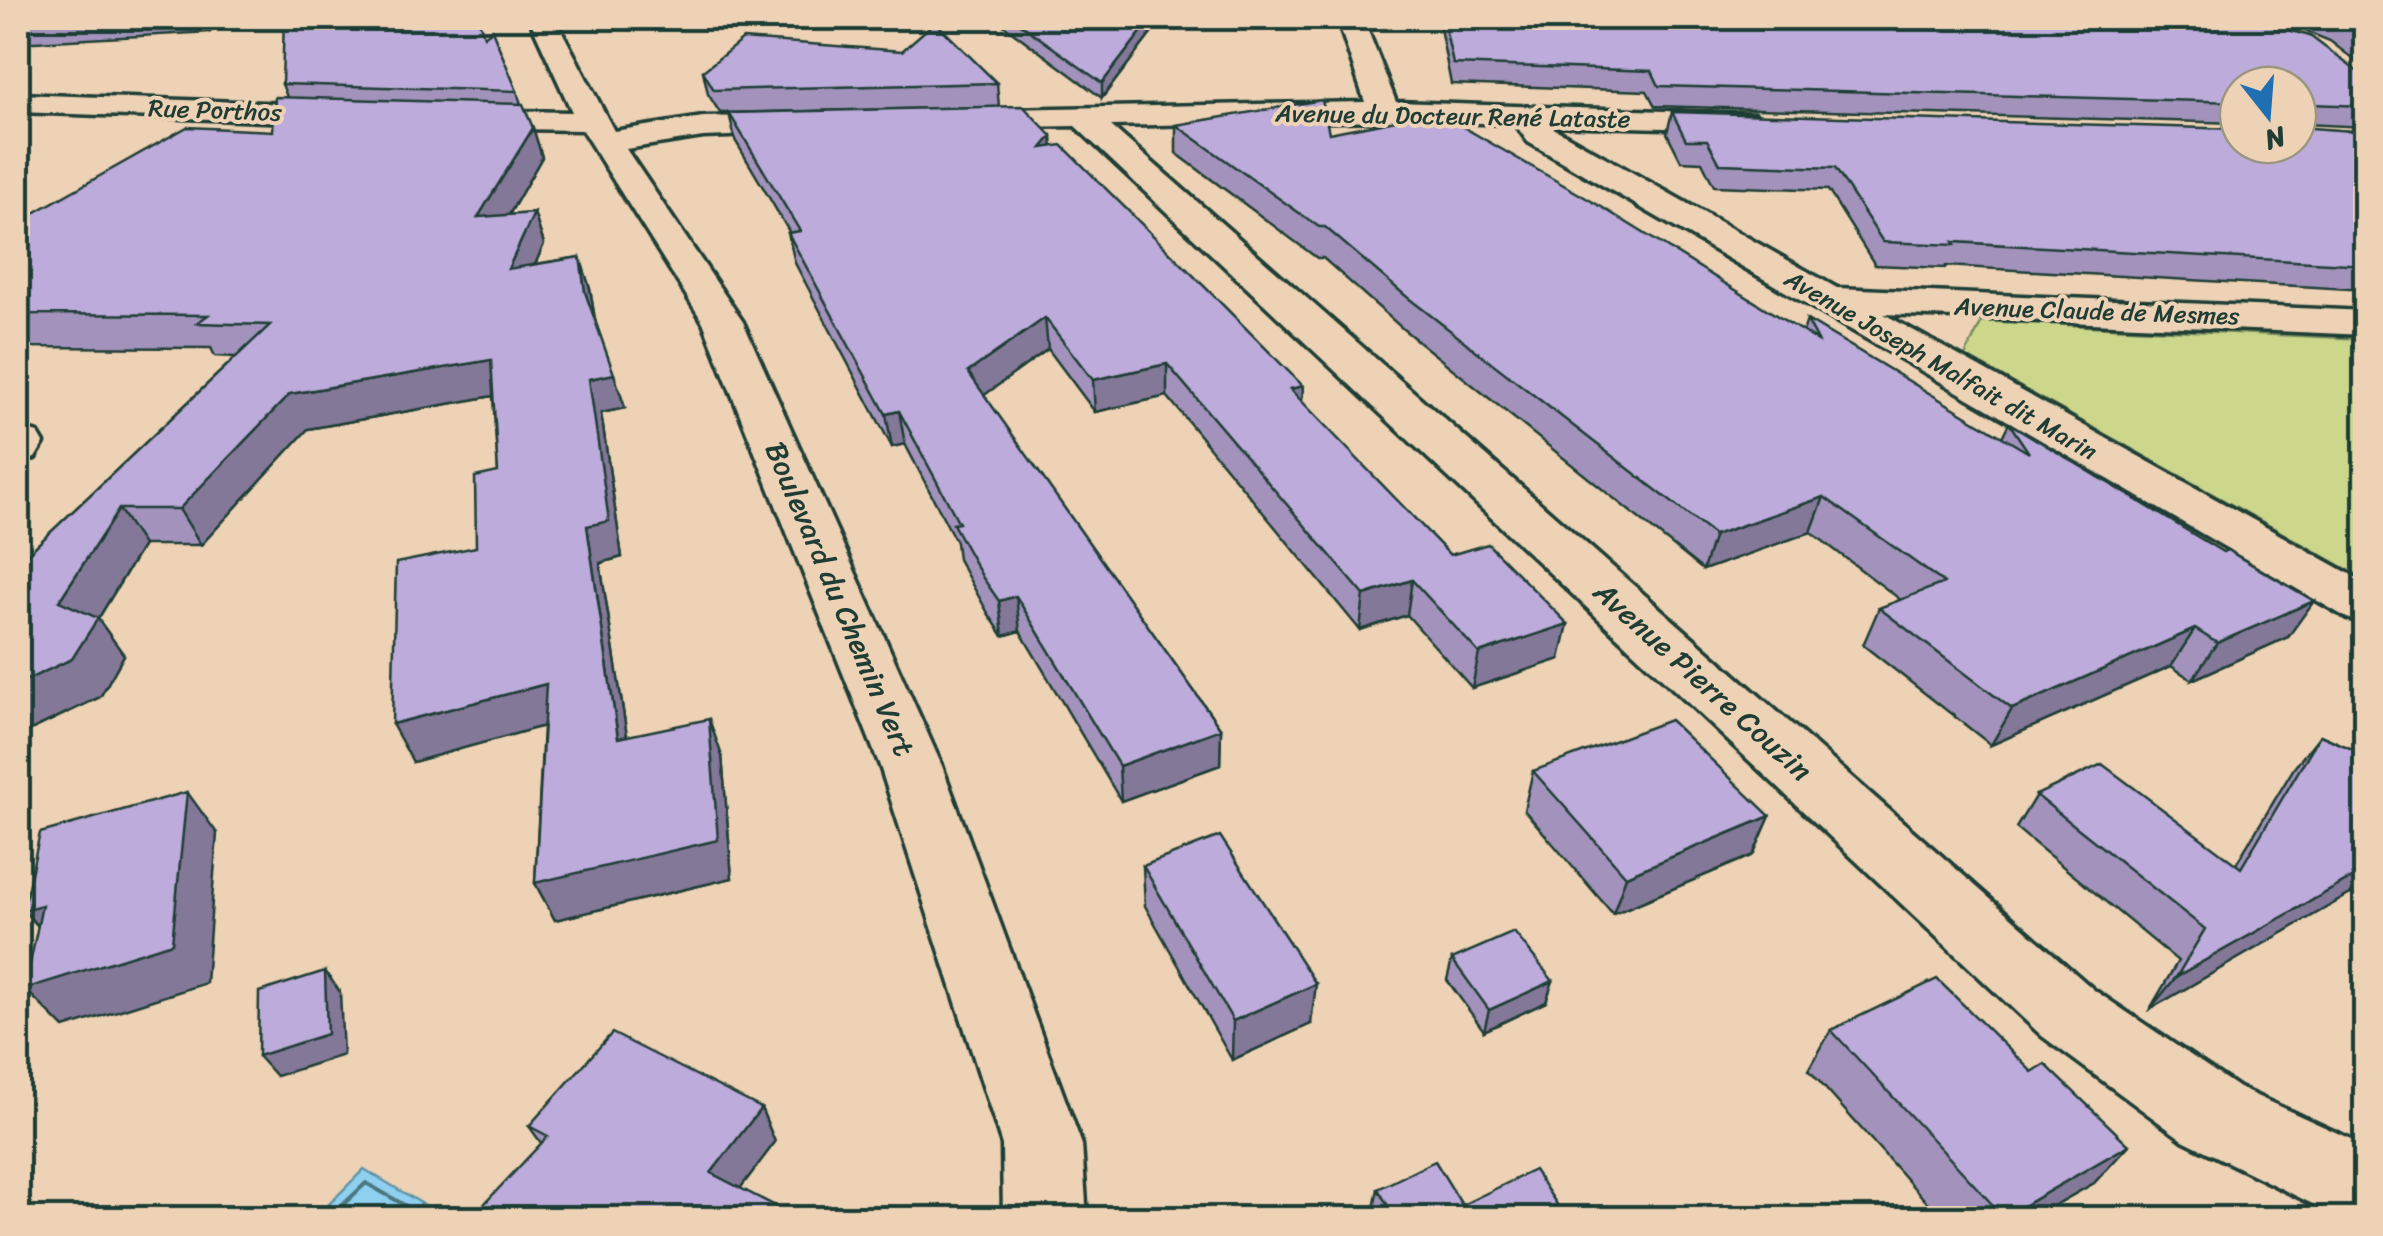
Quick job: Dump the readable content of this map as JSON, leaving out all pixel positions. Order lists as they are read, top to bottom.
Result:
{
  "streets": {
    "street": [
      "Rue Porthos",
      "Avenue du Docteur René Lataste",
      "Avenue Claude de Mesmes",
      "Avenue Joseph Malfait dit Marin",
      "Boulevard du Chemin Vert",
      "Avenue Pierre Couzin"
    ]
  },
  "crossings": [
    ["Avenue du Docteur René Lataste", "Avenue Joseph Malfait dit Marin"],
    ["Avenue du Docteur René Lataste", "Avenue Pierre Couzin"],
    ["Avenue Claude de Mesmes", "Avenue Joseph Malfait dit Marin"]
  ],
  "north": "bottom"
}
